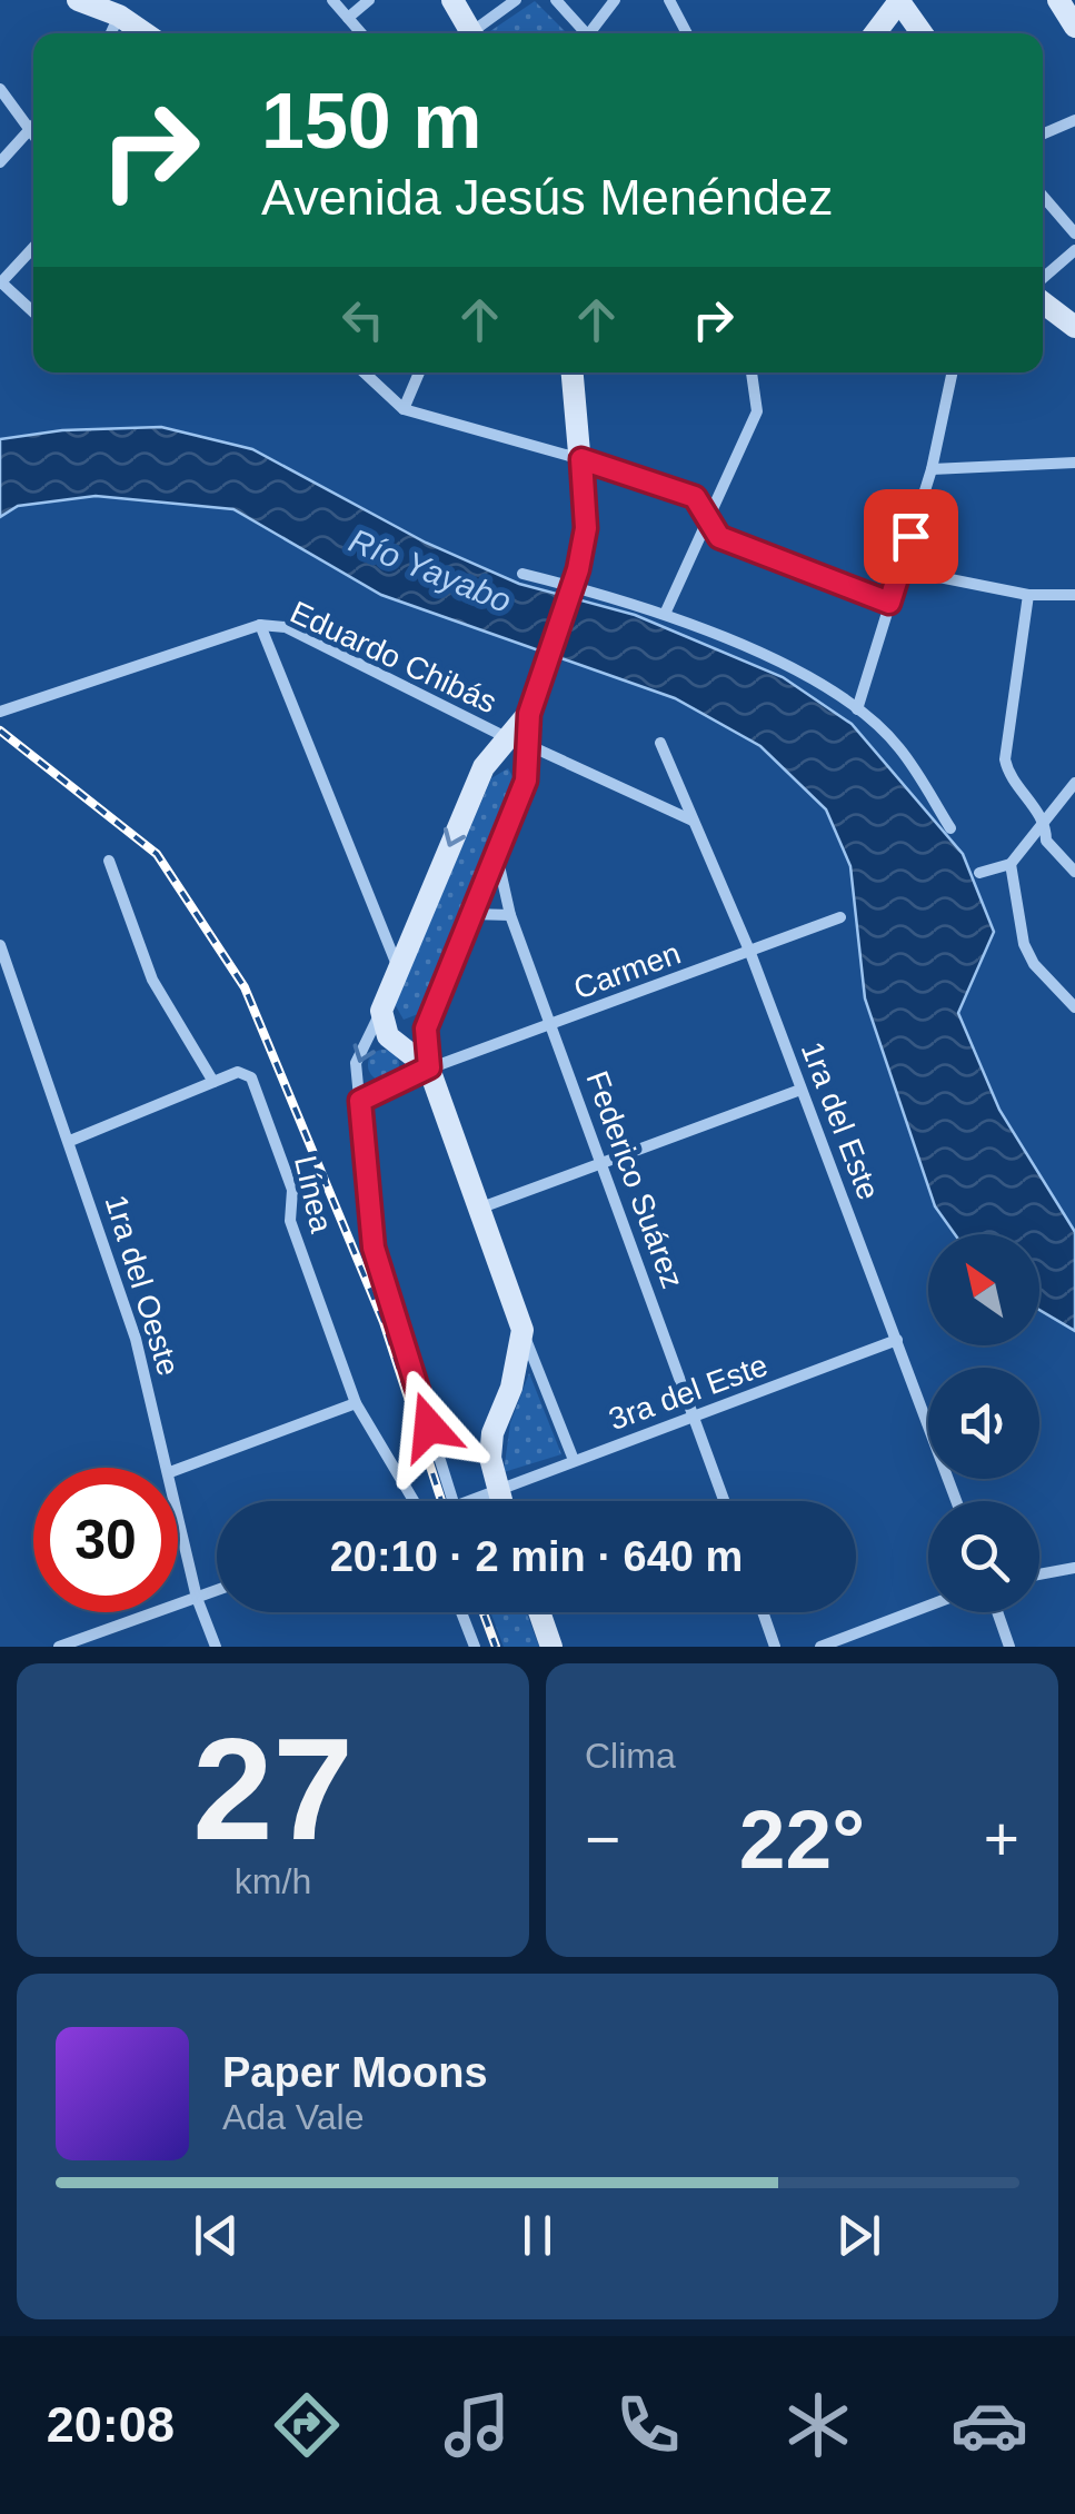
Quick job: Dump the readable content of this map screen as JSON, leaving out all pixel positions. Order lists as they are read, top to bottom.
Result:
{
  "streets": {
    "street": [
      "Eduardo Chibás",
      "Carmen",
      "1ra del Este",
      "Federico Suárez",
      "Línea",
      "1ra del Oeste",
      "3ra del Este"
    ]
  },
  "crossings": [
    ["Eduardo Chibás", "1ra del Este"],
    ["Carmen", "1ra del Este"],
    ["Carmen", "Federico Suárez"],
    ["Carmen", "Línea"],
    ["1ra del Este", "3ra del Este"],
    ["Federico Suárez", "3ra del Este"]
  ],
  "water": ["Río Yayabo"],
  "north": "top left",
  "page": {
    "turn": ["150 m", "Avenida Jesús Menéndez"],
    "limit": "30",
    "trip": "20:10 · 2 min · 640 m",
    "tile": [
      ["27", "km/h"],
      "Clima"
    ],
    "heat": ["−", "22°", "+"],
    "song": ["Paper Moons", "Ada Vale"],
    "tabs": "20:08"
  }
}
